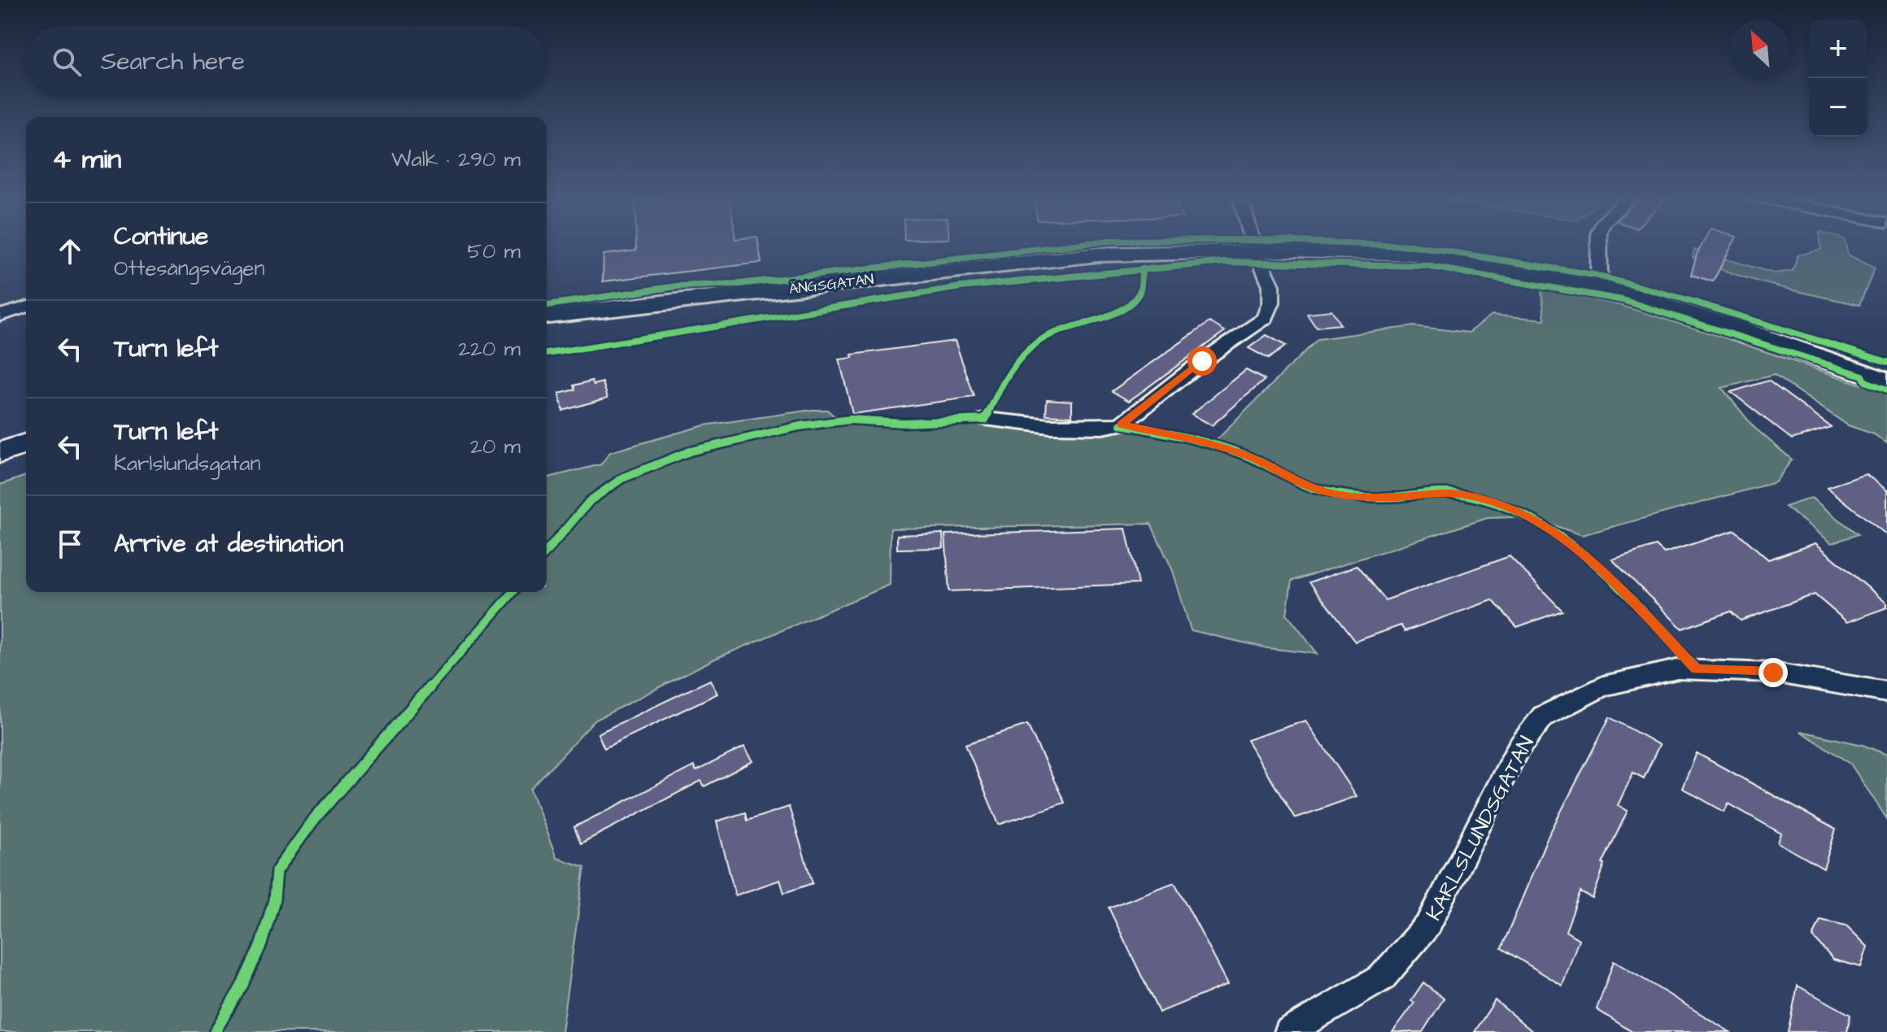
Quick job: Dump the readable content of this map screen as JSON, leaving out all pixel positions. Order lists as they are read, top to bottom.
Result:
{
  "streets": {
    "main road": ["ÄNGSGATAN"],
    "street": ["KARLSLUNDSGATAN"]
  },
  "north": "top left",
  "page": {
    "map_buttons": ["+", "−"],
    "search": "Search here",
    "heading": ["4 min", "Walk · 290 m"],
    "list": [
      ["Continue", "Ottesångsvägen", "50 m"],
      ["Turn left", "220 m"],
      ["Turn left", "Karlslundsgatan", "20 m"],
      "Arrive at destination"
    ]
  }
}
